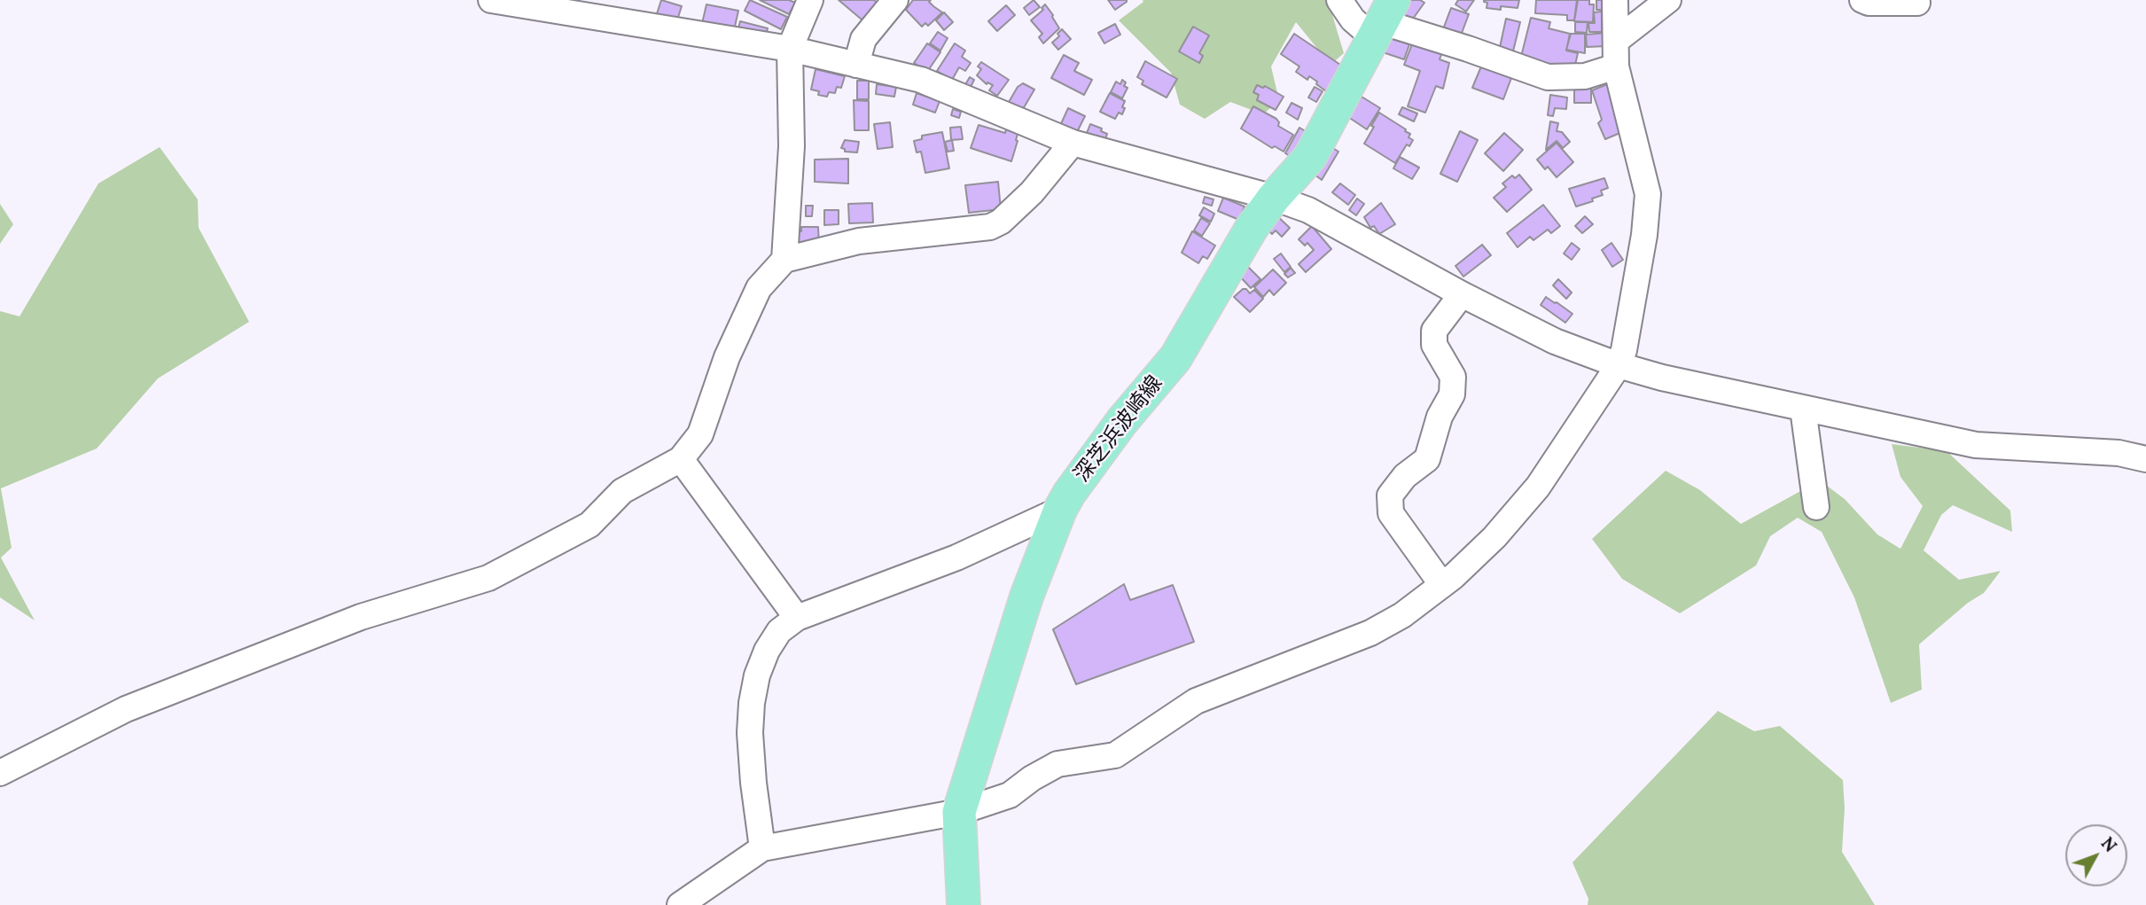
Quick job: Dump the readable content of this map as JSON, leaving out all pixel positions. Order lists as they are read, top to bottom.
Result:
{
  "streets": {
    "main road": ["深芝浜波崎線"]
  },
  "north": "top right"
}
